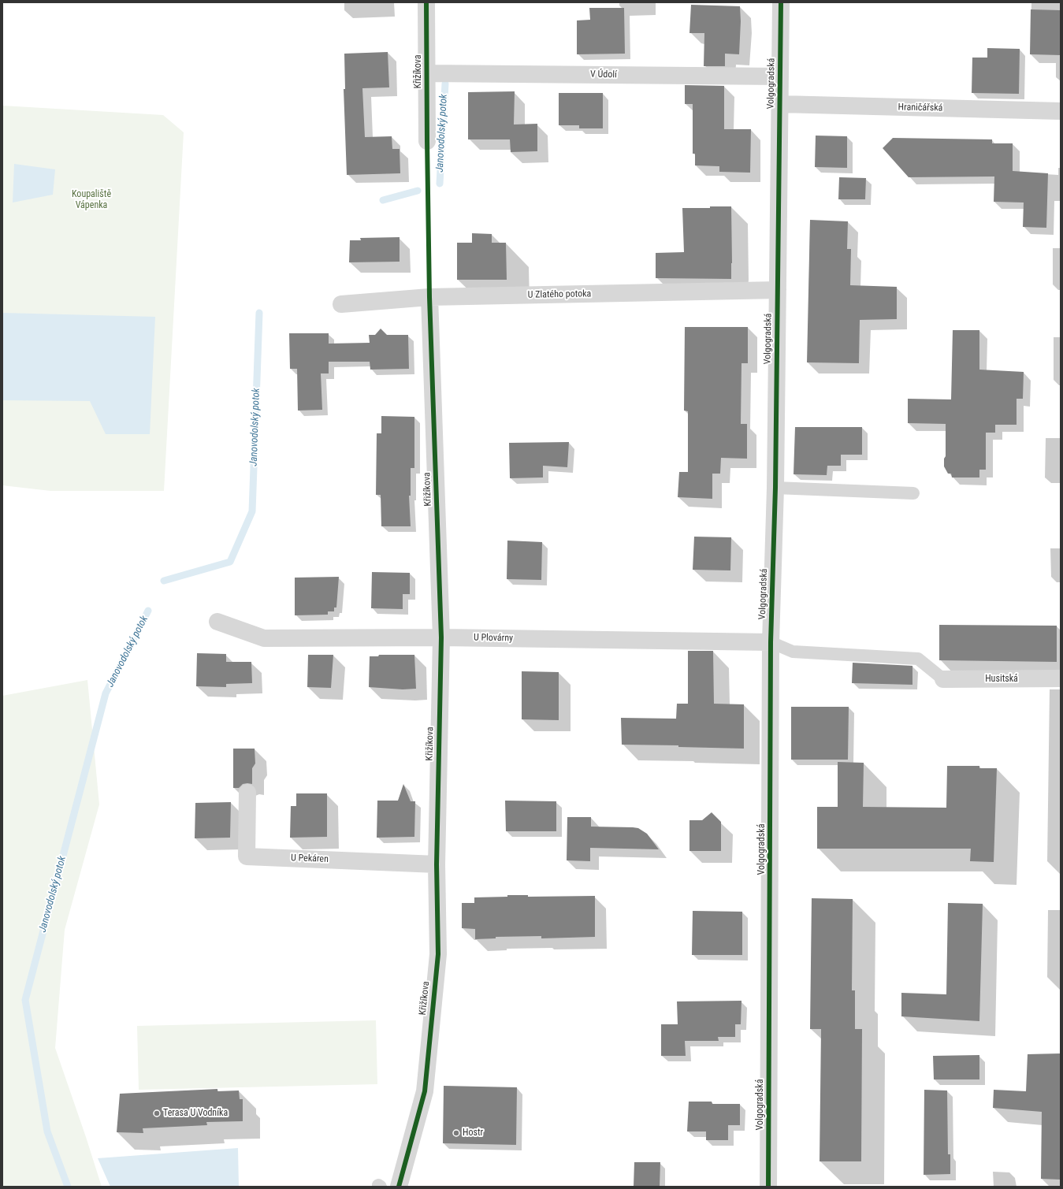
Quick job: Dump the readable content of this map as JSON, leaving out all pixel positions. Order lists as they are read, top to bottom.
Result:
{
  "streets": {
    "street": [
      "Křižíkova",
      "V Údolí",
      "Volgogradská",
      "Hraničářská",
      "U Zlatého potoka",
      "U Plovárny",
      "Husitská",
      "U Pekáren"
    ]
  },
  "crossings": [
    ["Křižíkova", "V Údolí"],
    ["Křižíkova", "U Zlatého potoka"],
    ["Křižíkova", "U Plovárny"],
    ["Křižíkova", "U Pekáren"],
    ["V Údolí", "Volgogradská"],
    ["Volgogradská", "Hraničářská"],
    ["Volgogradská", "U Zlatého potoka"],
    ["Volgogradská", "U Plovárny"]
  ],
  "water": ["Janovodolský potok"],
  "parks": ["Koupaliště Vápenka"],
  "places": ["Terasa U Vodníka", "Hostr"]
}
